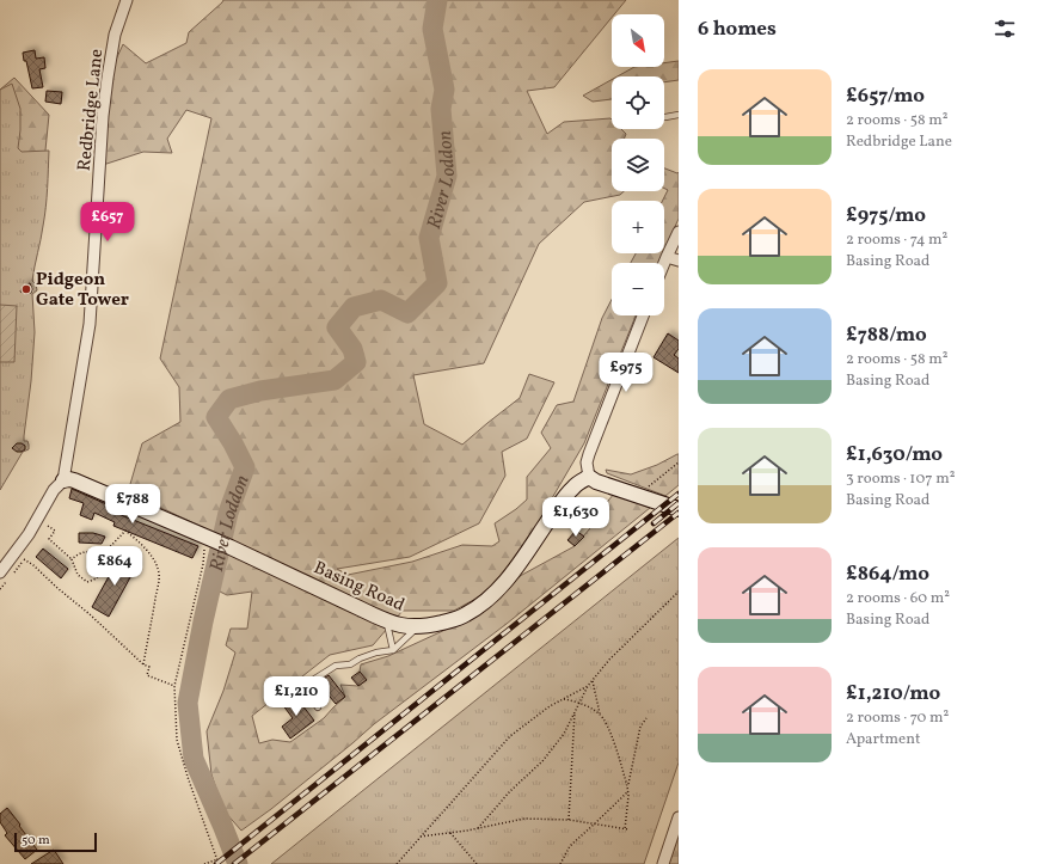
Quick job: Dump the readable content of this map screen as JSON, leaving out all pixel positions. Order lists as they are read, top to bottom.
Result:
{
  "streets": {
    "street": ["Redbridge Lane", "Basing Road"]
  },
  "crossings": [
    ["Redbridge Lane", "Basing Road"]
  ],
  "water": ["River Loddon"],
  "places": ["Pidgeon Gate Tower"],
  "scale_bar": "50 m",
  "north": "bottom right",
  "page": {
    "heading": "6 homes",
    "map_buttons": ["+", "−"],
    "list": [
      {
        "name": "£657/mo",
        "note": "2 rooms · 58 m² · Redbridge Lane"
      },
      {
        "name": "£975/mo",
        "note": "2 rooms · 74 m² · Basing Road"
      },
      {
        "name": "£788/mo",
        "note": "2 rooms · 58 m² · Basing Road"
      },
      {
        "name": "£1,630/mo",
        "note": "3 rooms · 107 m² · Basing Road"
      },
      {
        "name": "£864/mo",
        "note": "2 rooms · 60 m² · Basing Road"
      },
      {
        "name": "£1,210/mo",
        "note": "2 rooms · 70 m² · Apartment"
      }
    ],
    "price": [
      "£657",
      "£975",
      "£788",
      "£1,630",
      "£864",
      "£1,210"
    ],
    "scale": "50 m"
  }
}
